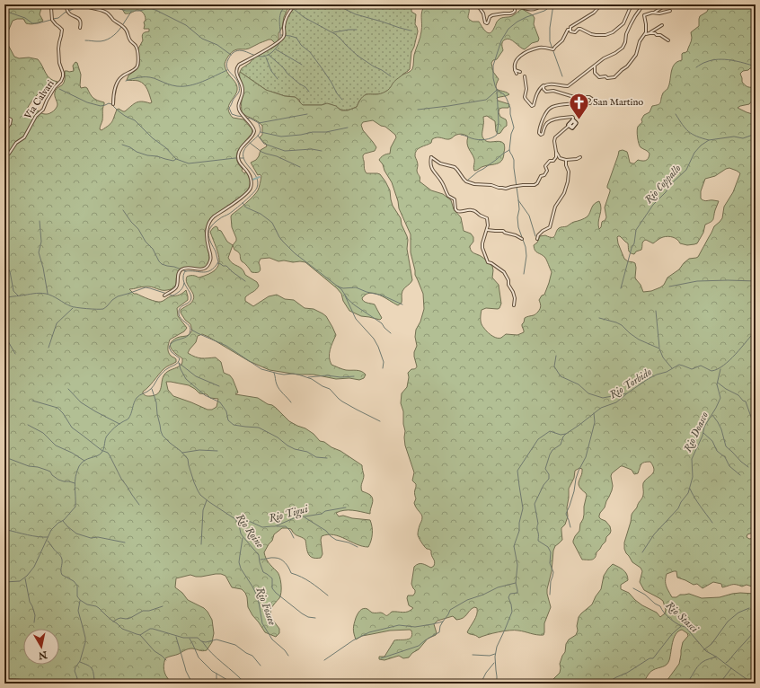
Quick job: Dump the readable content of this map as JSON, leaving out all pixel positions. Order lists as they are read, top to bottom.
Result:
{
  "streets": {
    "street": ["Via Calvari"]
  },
  "water": [
    "Rio Coppallo",
    "Rio Torbido",
    "Rio Doasco",
    "Rio Tigui",
    "Rio Roine",
    "Rio Fossee",
    "Rio Stasci"
  ],
  "places": {
    "church": ["San Martino"]
  },
  "north": "bottom"
}
